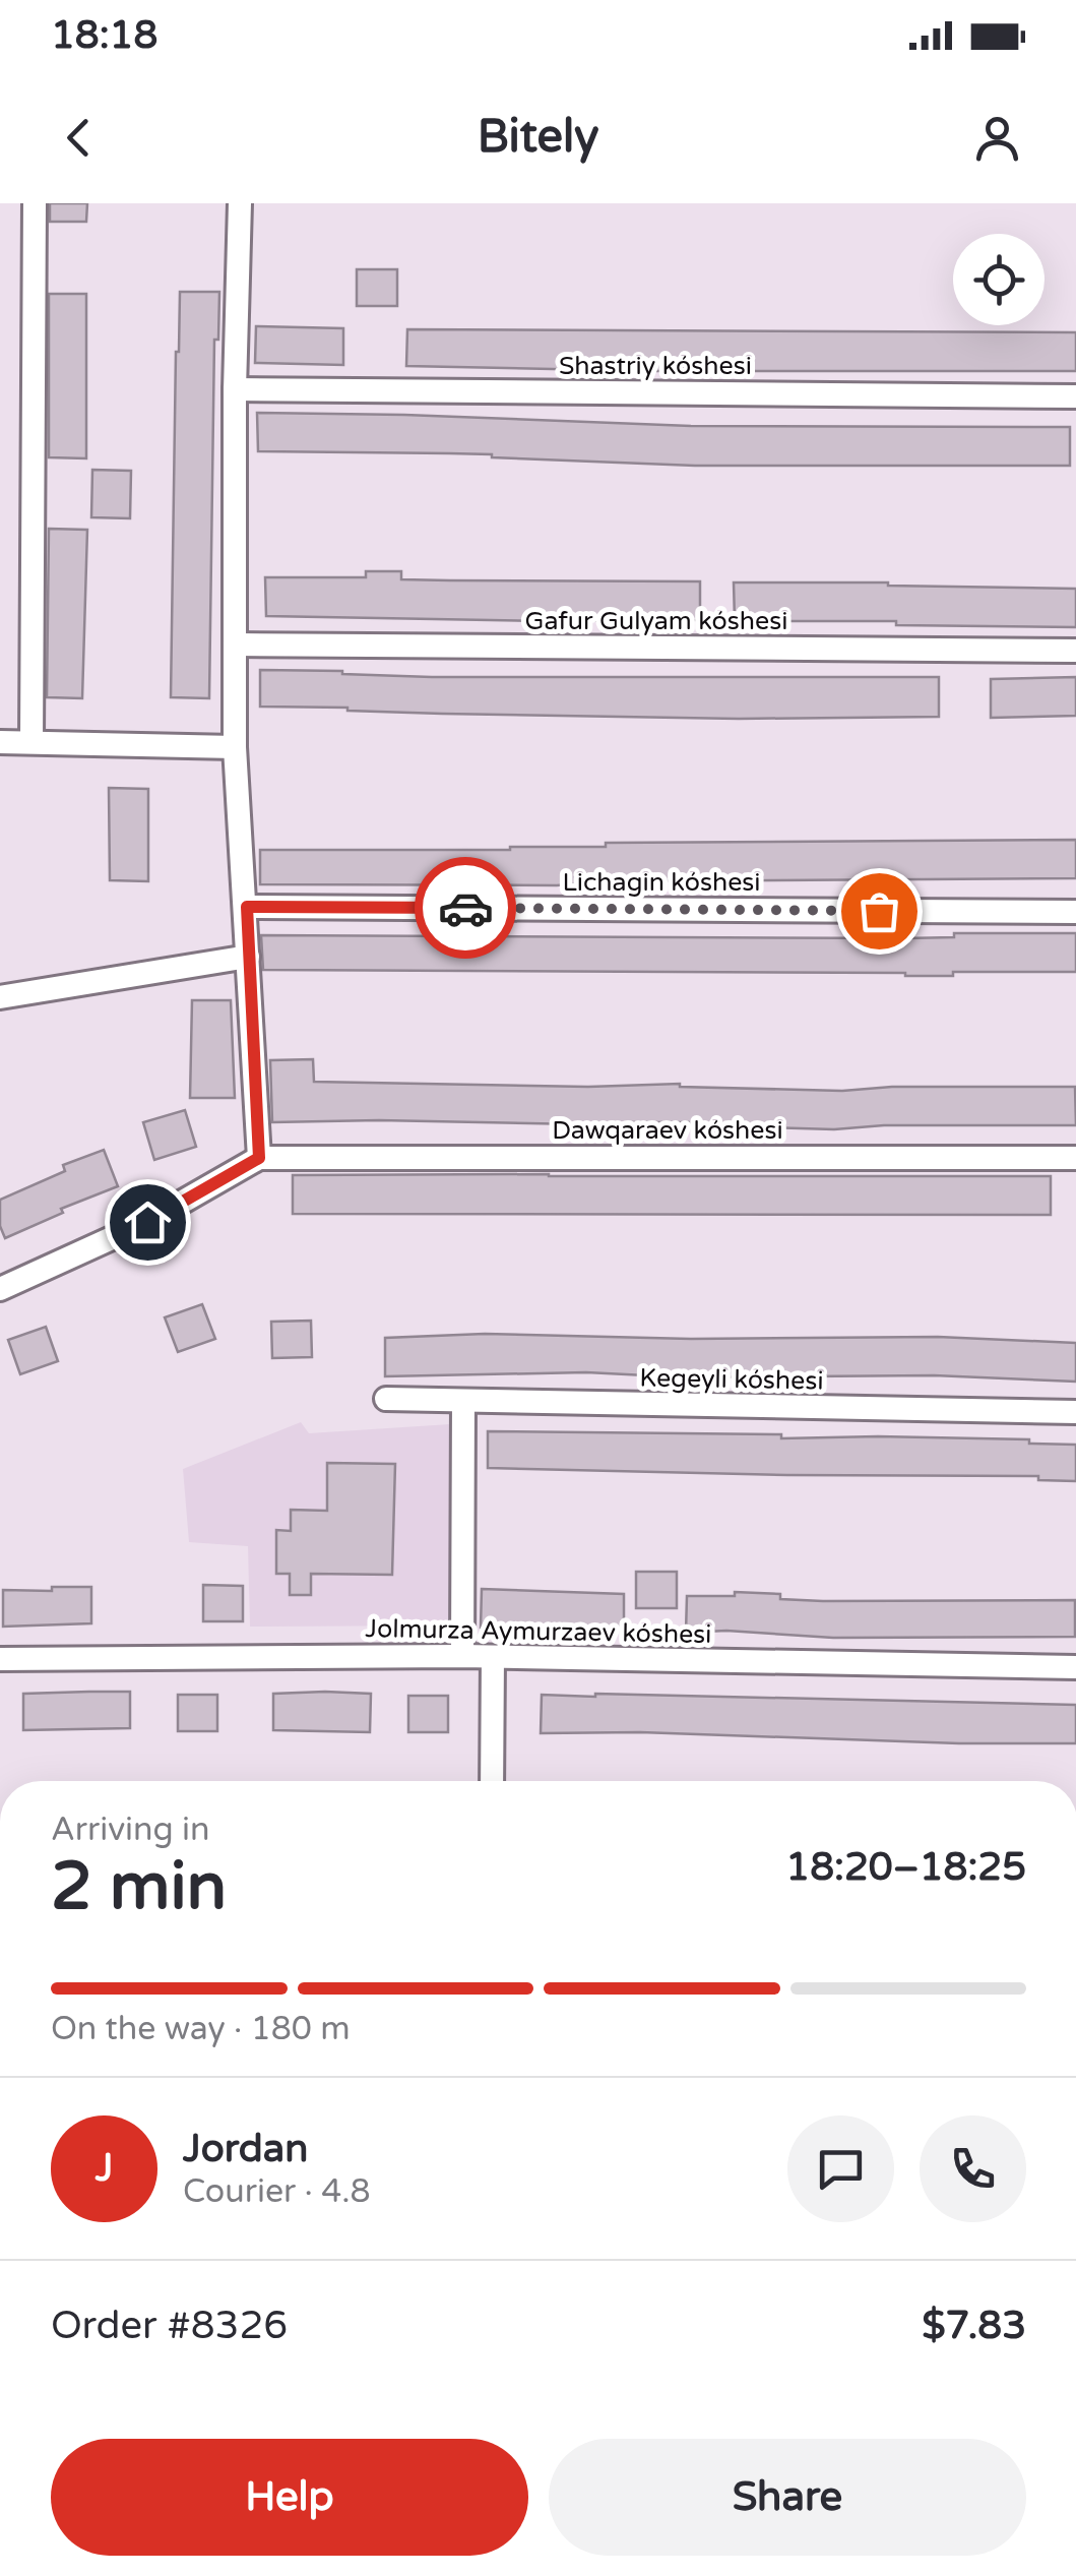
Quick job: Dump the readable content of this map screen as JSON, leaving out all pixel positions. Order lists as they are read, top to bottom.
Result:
{
  "streets": {
    "street": [
      "Shastriy kóshesi",
      "Gafur Gulyam kóshesi",
      "Lichagin kóshesi",
      "Dawqaraev kóshesi",
      "Kegeyli kóshesi",
      "Jolmurza Aymurzaev kóshesi"
    ]
  },
  "page": {
    "status": "18:18",
    "header": "Bitely",
    "heading": ["2 min", "Arriving in", "18:20–18:25"],
    "panel": [
      "Jordan",
      "Courier · 4.8",
      "Order #8326",
      "$7.83"
    ],
    "bar": "On the way · 180 m",
    "round": "J",
    "buttons": ["Help", "Share"]
  }
}
